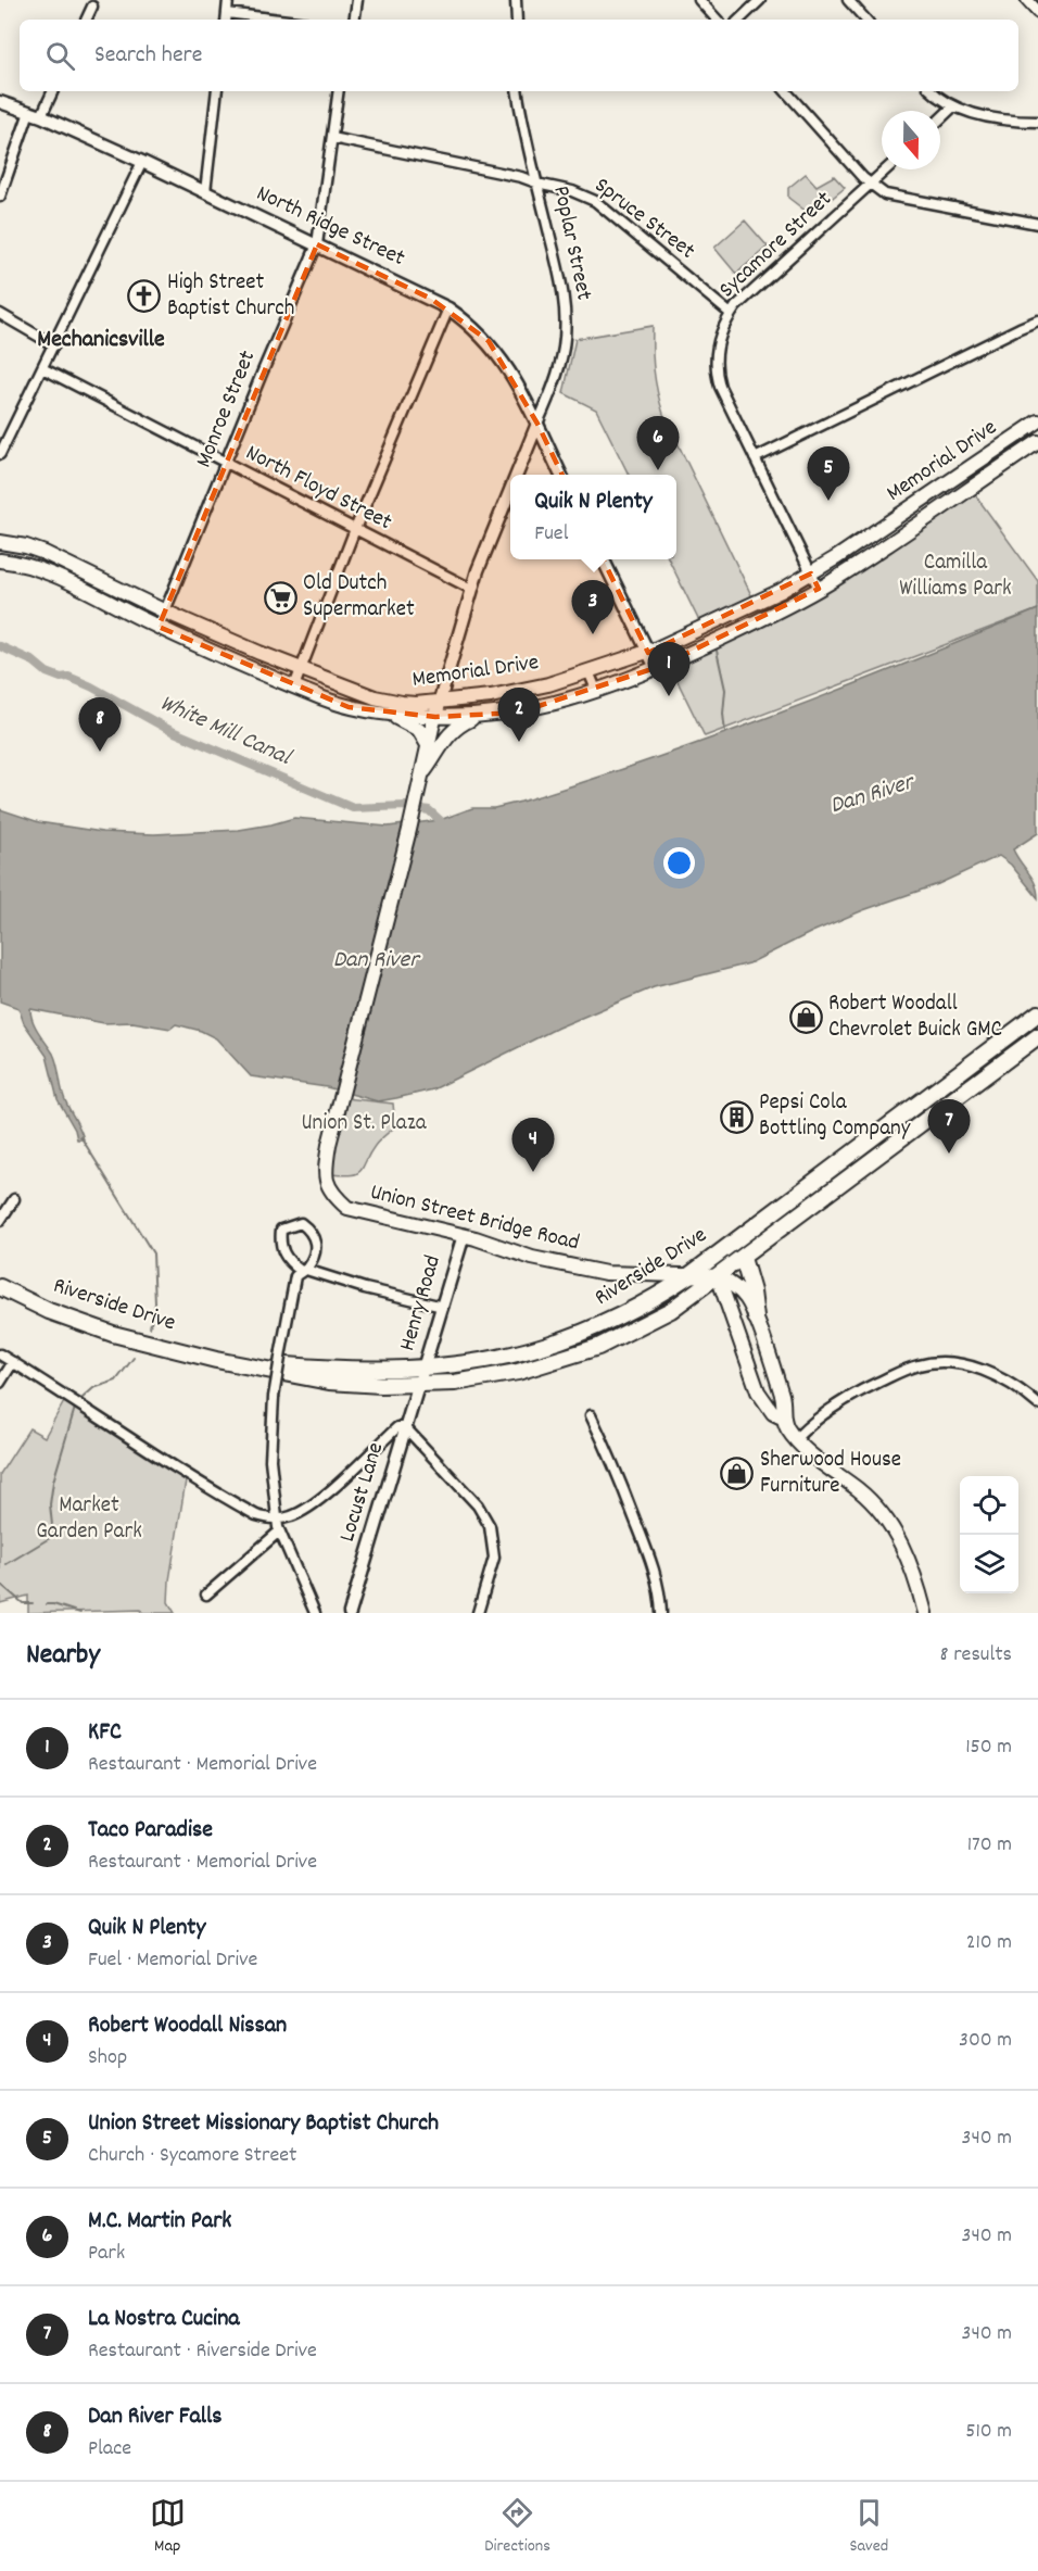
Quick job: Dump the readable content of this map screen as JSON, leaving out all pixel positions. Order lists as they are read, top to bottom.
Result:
{
  "streets": {
    "main road": ["Memorial Drive", "Union Street Bridge Road", "Riverside Drive"],
    "street": [
      "Spruce Street",
      "North Ridge Street",
      "Poplar Street",
      "Sycamore Street",
      "Monroe Street",
      "North Floyd Street",
      "Henry Road",
      "Locust Lane"
    ]
  },
  "crossings": [
    ["Spruce Street", "Poplar Street"],
    ["Spruce Street", "Sycamore Street"],
    ["Spruce Street", "Monroe Street"],
    ["North Ridge Street", "Poplar Street"],
    ["North Ridge Street", "Monroe Street"],
    ["Poplar Street", "Memorial Drive"],
    ["Poplar Street", "North Floyd Street"],
    ["Poplar Street", "Union Street Bridge Road"],
    ["Sycamore Street", "Memorial Drive"],
    ["Monroe Street", "Memorial Drive"],
    ["Monroe Street", "North Floyd Street"],
    ["Memorial Drive", "Union Street Bridge Road"],
    ["Union Street Bridge Road", "Riverside Drive"],
    ["Union Street Bridge Road", "Henry Road"],
    ["Riverside Drive", "Henry Road"],
    ["Riverside Drive", "Locust Lane"],
    ["Henry Road", "Locust Lane"]
  ],
  "districts": ["Mechanicsville"],
  "water": ["White Mill Canal", "Dan River"],
  "parks": ["Camilla Williams Park", "Union St. Plaza", "Market Garden Park"],
  "places": {
    "church": ["High Street Baptist Church"],
    "supermarket": ["Old Dutch Supermarket"],
    "shop": ["Robert Woodall Chevrolet Buick GMC", "Sherwood House Furniture"],
    "building": ["Pepsi Cola Bottling Company"]
  },
  "north": "bottom",
  "page": {
    "search": "Search here",
    "pins": [
      "6",
      "5",
      "3",
      "1",
      "2",
      "8",
      "7",
      "4"
    ],
    "popup": ["Quik N Plenty", "Fuel"],
    "heading": ["Nearby", "8 results"],
    "list": [
      {
        "mark": "1",
        "name": "KFC",
        "note": "Restaurant · Memorial Drive",
        "value": "150 m"
      },
      {
        "mark": "2",
        "name": "Taco Paradise",
        "note": "Restaurant · Memorial Drive",
        "value": "170 m"
      },
      {
        "mark": "3",
        "name": "Quik N Plenty",
        "note": "Fuel · Memorial Drive",
        "value": "210 m"
      },
      {
        "mark": "4",
        "name": "Robert Woodall Nissan",
        "note": "Shop",
        "value": "300 m"
      },
      {
        "mark": "5",
        "name": "Union Street Missionary Baptist Church",
        "note": "Church · Sycamore Street",
        "value": "340 m"
      },
      {
        "mark": "6",
        "name": "M.C. Martin Park",
        "note": "Park",
        "value": "340 m"
      },
      {
        "mark": "7",
        "name": "La Nostra Cucina",
        "note": "Restaurant · Riverside Drive",
        "value": "340 m"
      },
      {
        "mark": "8",
        "name": "Dan River Falls",
        "note": "Place",
        "value": "510 m"
      }
    ],
    "nav": ["Map", "Directions", "Saved"]
  }
}
